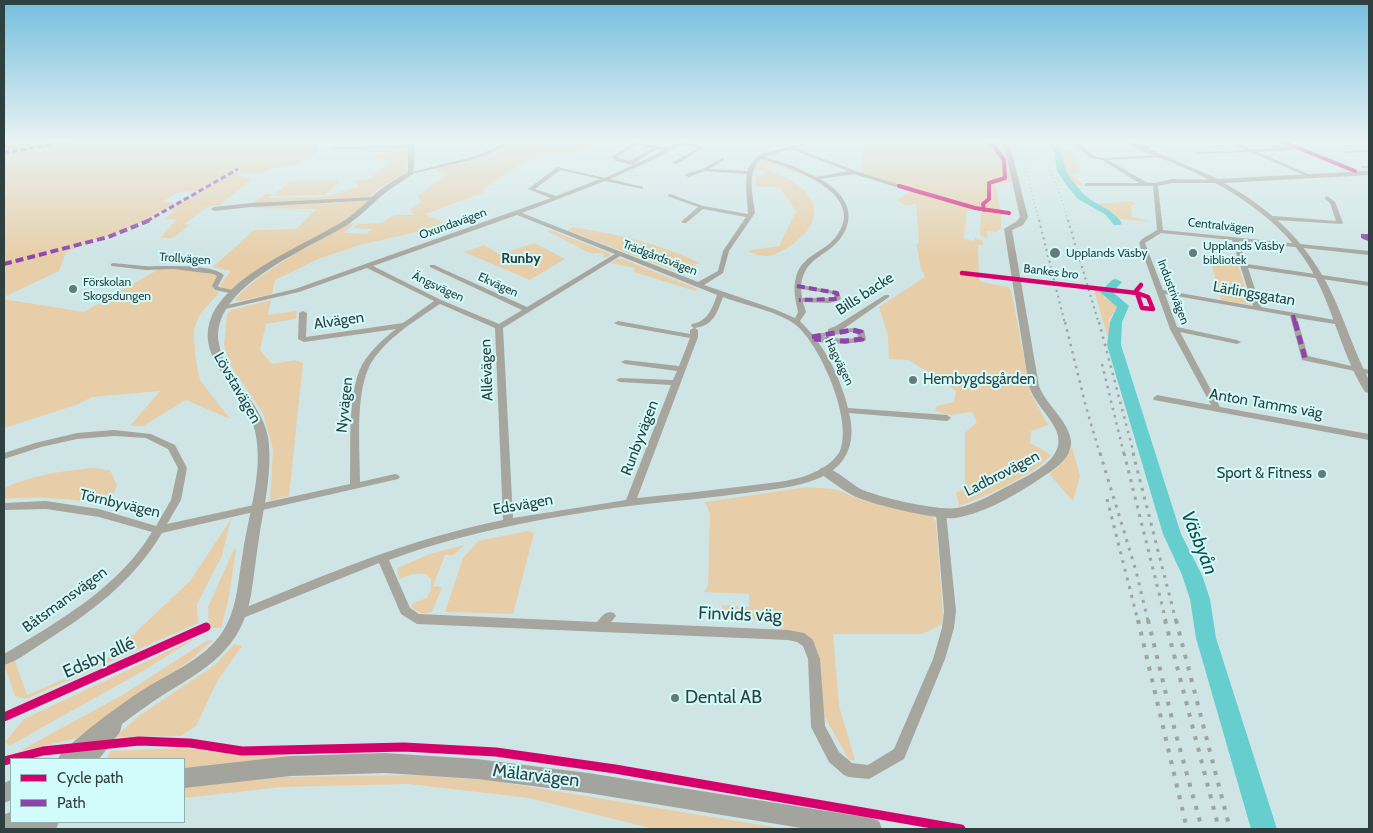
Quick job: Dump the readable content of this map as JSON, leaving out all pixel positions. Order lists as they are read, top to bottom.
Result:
{
  "streets": {
    "main road": ["Mälarvägen"],
    "street": [
      "Oxundavägen",
      "Centralvägen",
      "Trädgårdsvägen",
      "Trollvägen",
      "Ekvägen",
      "Ängsvägen",
      "Industrivägen",
      "Bills backe",
      "Lärlingsgatan",
      "Alvägen",
      "Hagvägen",
      "Allévägen",
      "Lövstavägen",
      "Anton Tamms väg",
      "Nyvägen",
      "Runbyvägen",
      "Ladbrovägen",
      "Törnbyvägen",
      "Edsvägen",
      "Båtsmansvägen",
      "Finvids väg"
    ],
    "cycle path": ["Bankes bro", "Edsby allé"]
  },
  "crossings": [
    ["Oxundavägen", "Trädgårdsvägen"],
    ["Oxundavägen", "Ängsvägen"],
    ["Oxundavägen", "Lövstavägen"],
    ["Centralvägen", "Industrivägen"],
    ["Trädgårdsvägen", "Hagvägen"],
    ["Trädgårdsvägen", "Allévägen"],
    ["Trollvägen", "Lövstavägen"],
    ["Ekvägen", "Allévägen"],
    ["Ängsvägen", "Allévägen"],
    ["Ängsvägen", "Nyvägen"],
    ["Industrivägen", "Lärlingsgatan"],
    ["Industrivägen", "Anton Tamms väg"],
    ["Bills backe", "Hagvägen"],
    ["Alvägen", "Nyvägen"],
    ["Hagvägen", "Ladbrovägen"],
    ["Hagvägen", "Edsvägen"],
    ["Allévägen", "Edsvägen"],
    ["Lövstavägen", "Törnbyvägen"],
    ["Lövstavägen", "Edsvägen"],
    ["Runbyvägen", "Edsvägen"],
    ["Ladbrovägen", "Edsvägen"],
    ["Törnbyvägen", "Båtsmansvägen"],
    ["Edsvägen", "Finvids väg"]
  ],
  "districts": ["Runby"],
  "water": ["Väsbyån"],
  "places": [
    "Upplands Väsby",
    "Upplands Väsby bibliotek",
    "Förskolan Skogsdungen",
    "Hembygdsgården",
    "Sport & Fitness",
    "Dental AB"
  ],
  "legend": ["Cycle path", "Path"]
}
